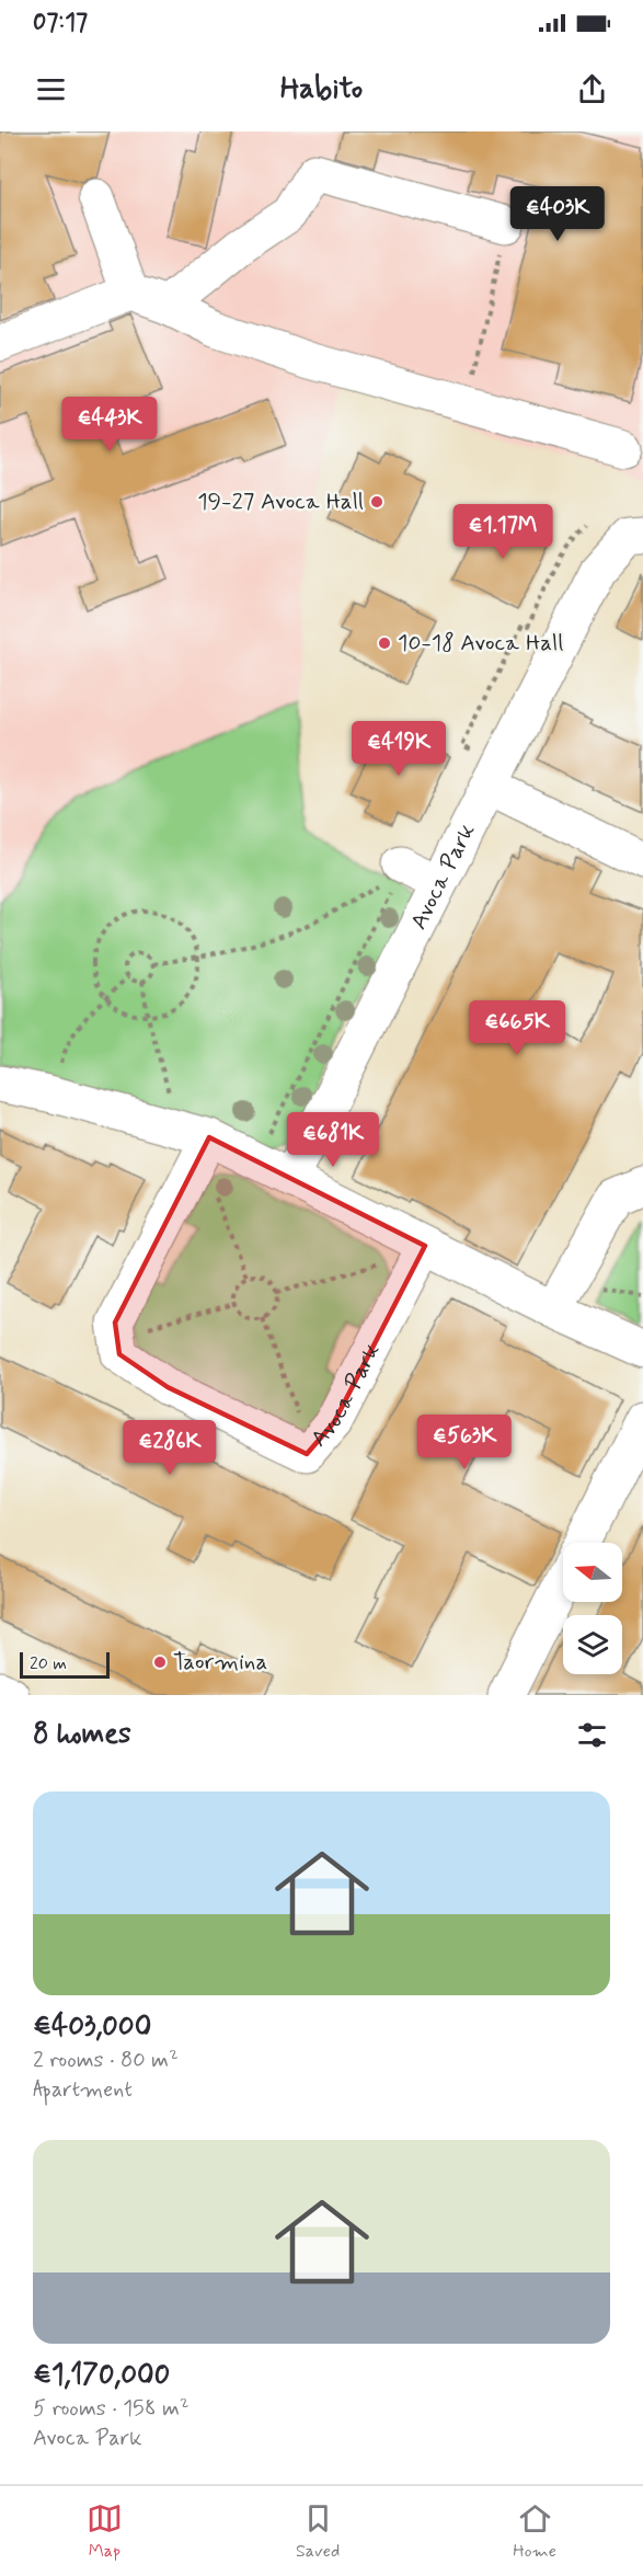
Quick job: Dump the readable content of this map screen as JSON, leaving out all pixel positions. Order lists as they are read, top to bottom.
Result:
{
  "streets": {
    "street": ["Avoca Park"]
  },
  "places": ["19-27 Avoca Hall", "10-18 Avoca Hall", "Taormina"],
  "scale_bar": "20 m",
  "north": "left",
  "page": {
    "status": "07:17",
    "header": "Habito",
    "price": [
      "€403K",
      "€443K",
      "€1.17M",
      "€419K",
      "€665K",
      "€681K",
      "€563K",
      "€286K"
    ],
    "scale": "20 m",
    "heading": "8 homes",
    "list": [
      {
        "name": "€403,000",
        "note": "2 rooms · 80 m² · Apartment"
      },
      {
        "name": "€1,170,000",
        "note": "5 rooms · 158 m² · Avoca Park"
      }
    ],
    "tabs": ["Map", "Saved", "Home"]
  }
}
